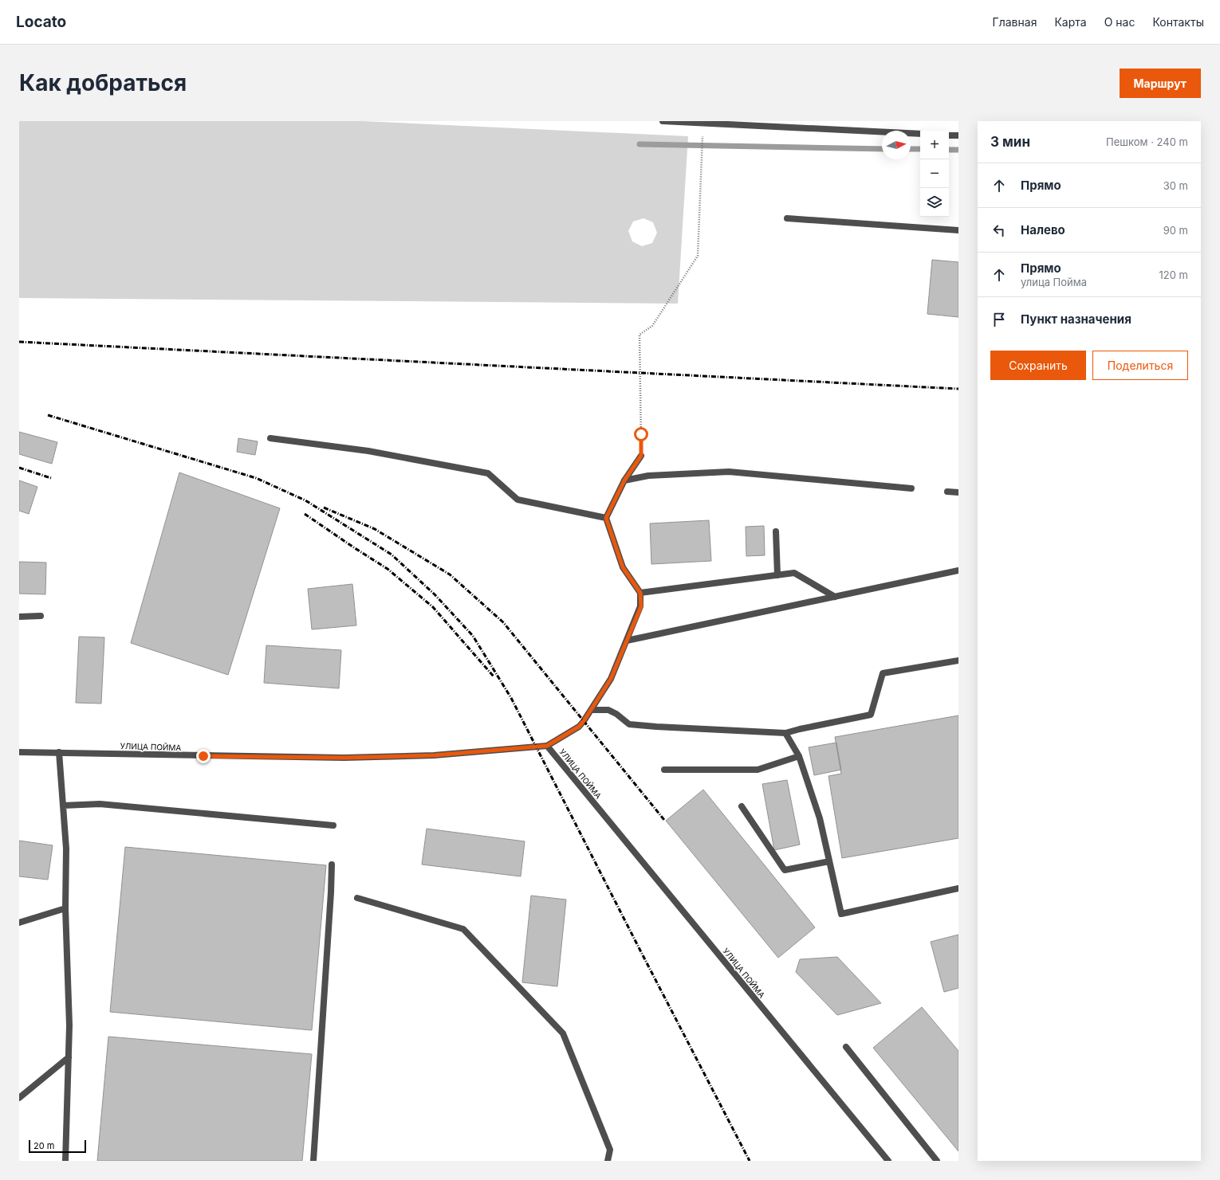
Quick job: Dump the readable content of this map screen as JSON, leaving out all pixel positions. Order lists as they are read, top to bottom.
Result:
{
  "streets": {
    "street": ["УЛИЦА ПОЙМА"]
  },
  "scale_bar": "20 m",
  "north": "right",
  "page": {
    "header": "Locato",
    "nav": [
      "Главная",
      "Карта",
      "О нас",
      "Контакты"
    ],
    "buttons": [
      "Маршрут",
      ["Сохранить", "Поделиться"]
    ],
    "title": "Как добраться",
    "heading": ["3 мин", "Пешком · 240 m"],
    "map_buttons": ["+", "−"],
    "list": [
      ["Прямо", "30 m"],
      ["Налево", "90 m"],
      ["Прямо", "улица Пойма", "120 m"],
      "Пункт назначения"
    ],
    "scale": "20 m"
  }
}
